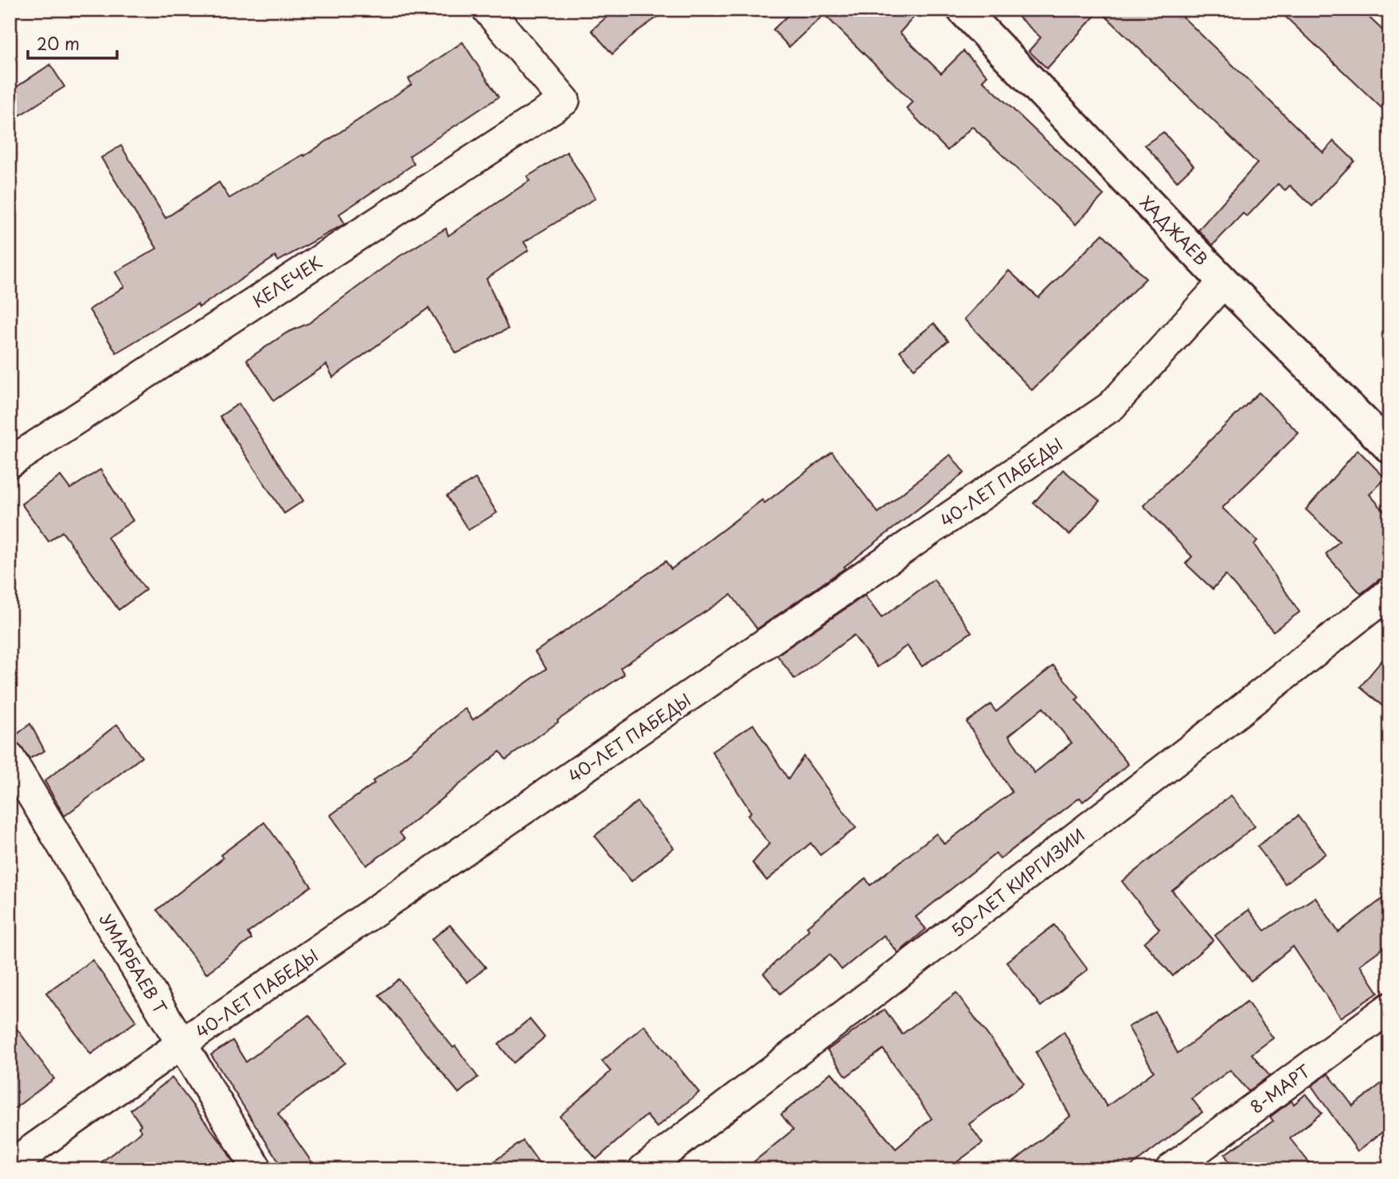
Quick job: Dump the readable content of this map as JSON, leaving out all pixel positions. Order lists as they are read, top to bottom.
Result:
{
  "streets": {
    "street": [
      "ХАДЖАЕВ",
      "КЕЛЕЧЕК",
      "40-ЛЕТ ПАБЕДЫ",
      "50-ЛЕТ КИРГИЗИИ",
      "УМАРБАЕВ Т",
      "8-МАРТ"
    ]
  },
  "crossings": [
    ["ХАДЖАЕВ", "40-ЛЕТ ПАБЕДЫ"],
    ["40-ЛЕТ ПАБЕДЫ", "УМАРБАЕВ Т"]
  ],
  "scale_bar": "20 m"
}
